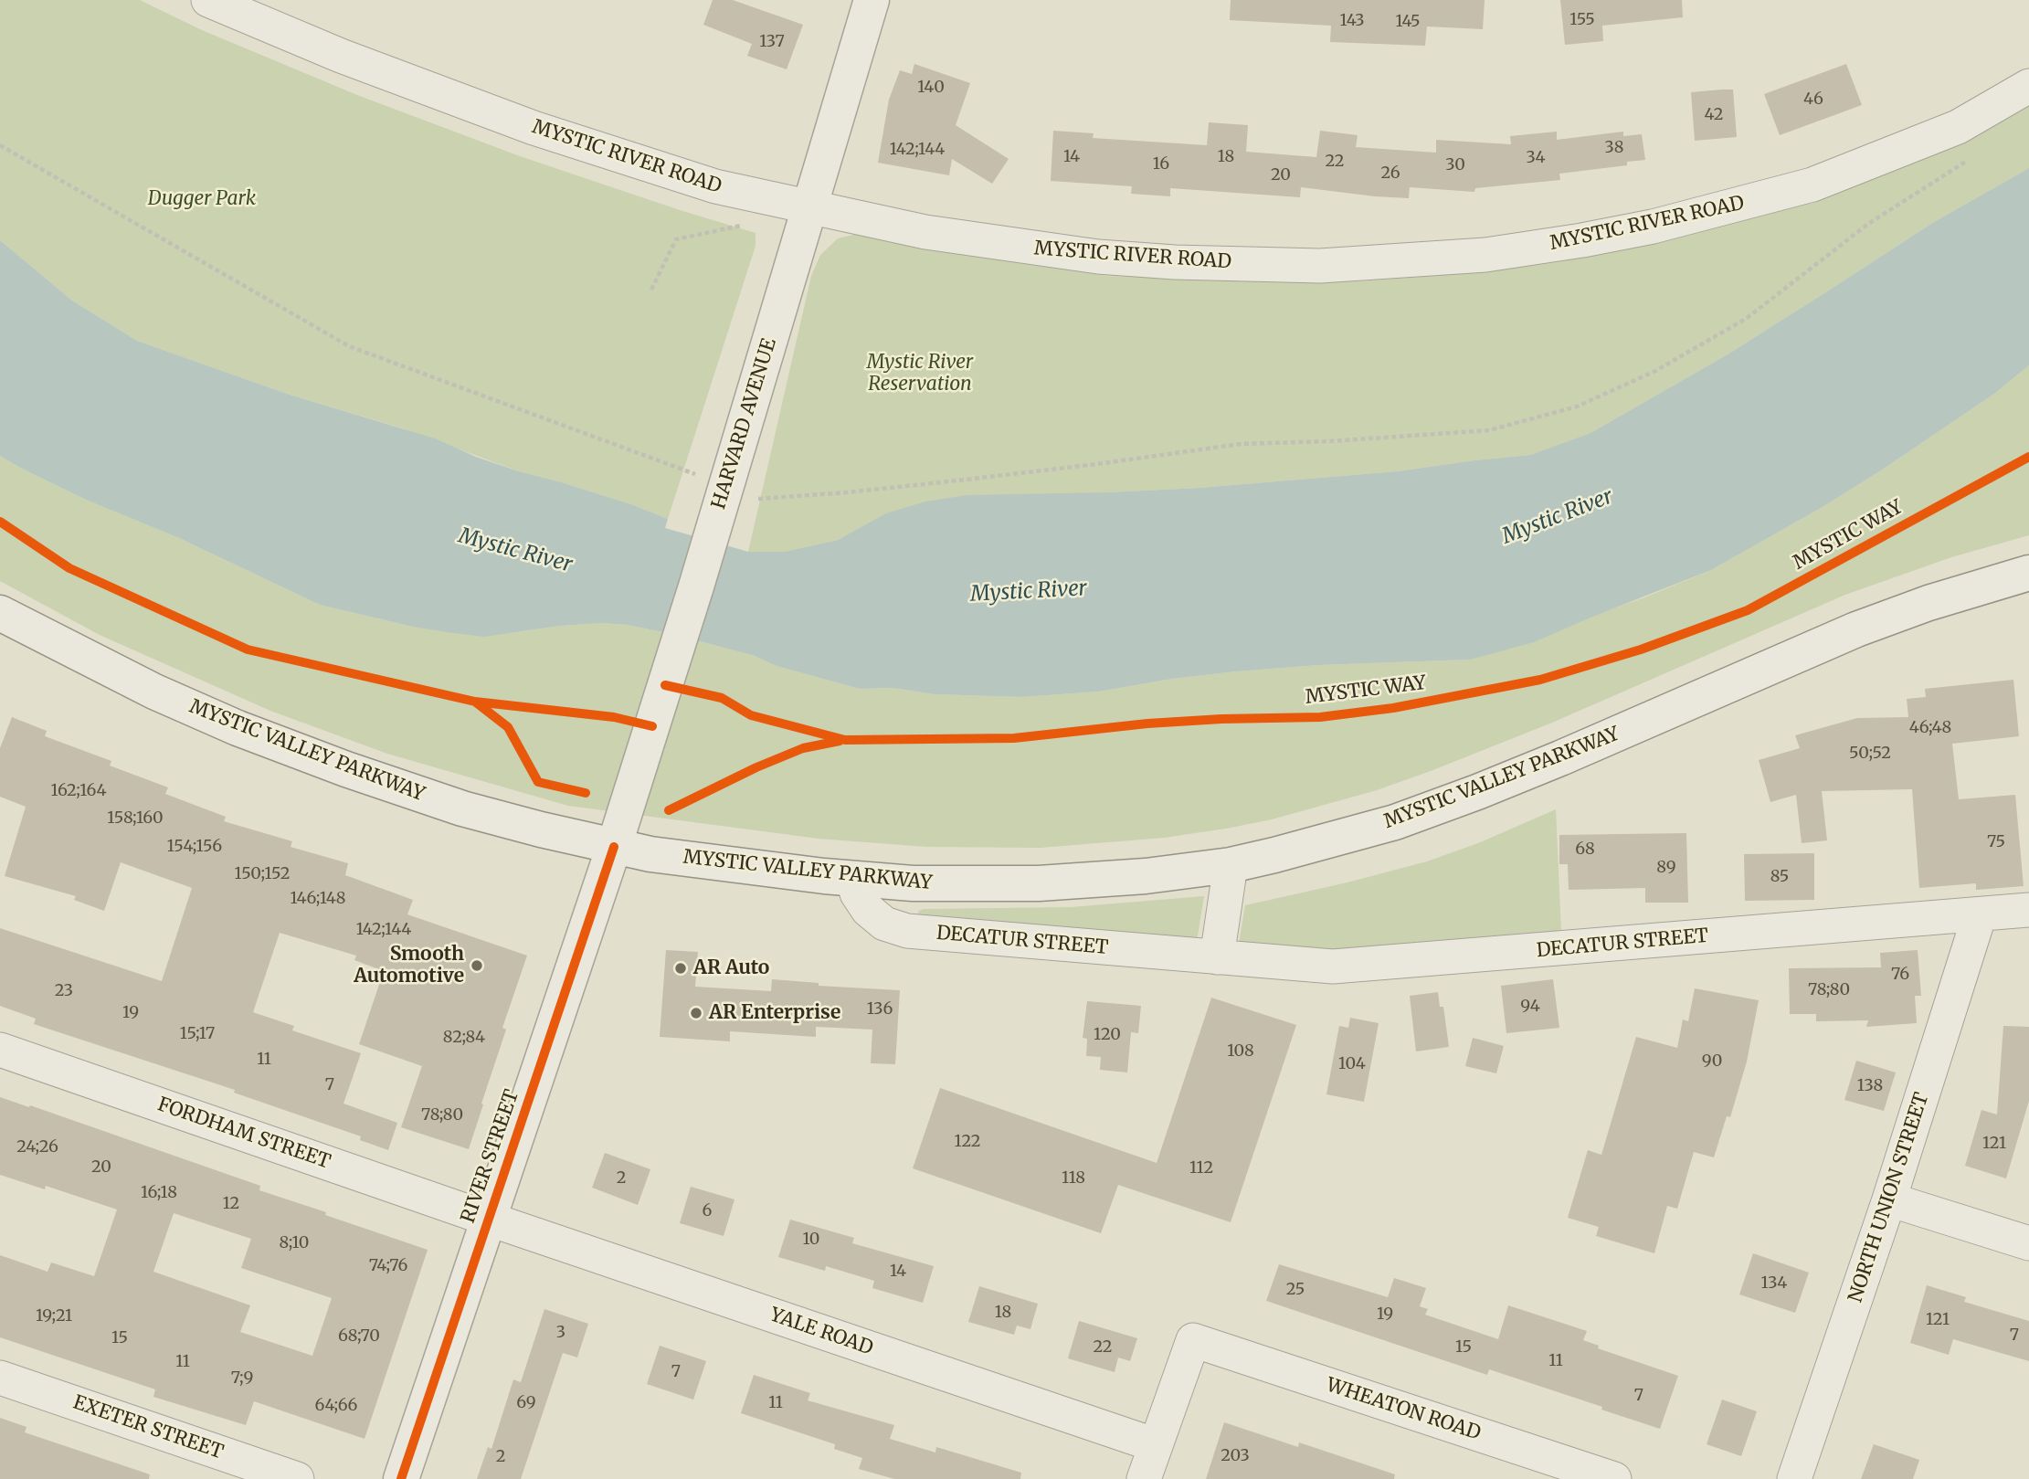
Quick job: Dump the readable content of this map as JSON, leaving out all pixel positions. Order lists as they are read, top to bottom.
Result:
{
  "streets": {
    "main road": ["HARVARD AVENUE", "MYSTIC VALLEY PARKWAY", "RIVER STREET"],
    "street": [
      "MYSTIC RIVER ROAD",
      "DECATUR STREET",
      "FORDHAM STREET",
      "NORTH UNION STREET",
      "YALE ROAD",
      "WHEATON ROAD",
      "EXETER STREET"
    ],
    "cycle path": ["MYSTIC WAY"]
  },
  "crossings": [
    ["MYSTIC RIVER ROAD", "HARVARD AVENUE"],
    ["HARVARD AVENUE", "MYSTIC VALLEY PARKWAY"],
    ["HARVARD AVENUE", "RIVER STREET"],
    ["MYSTIC VALLEY PARKWAY", "DECATUR STREET"],
    ["MYSTIC VALLEY PARKWAY", "RIVER STREET"],
    ["DECATUR STREET", "NORTH UNION STREET"],
    ["FORDHAM STREET", "RIVER STREET"],
    ["FORDHAM STREET", "YALE ROAD"],
    ["RIVER STREET", "YALE ROAD"],
    ["YALE ROAD", "WHEATON ROAD"]
  ],
  "water": ["Mystic River"],
  "parks": ["Dugger Park", "Mystic River Reservation"],
  "places": ["Smooth Automotive", "AR Auto", "AR Enterprise"],
  "house_numbers": [
    "155",
    "143",
    "145",
    "137",
    "140",
    "46",
    "42",
    "38",
    "142;144",
    "14",
    "18",
    "34",
    "22",
    "16",
    "30",
    "26",
    "20",
    "46;48",
    "50;52",
    "162;164",
    "158;160",
    "75",
    "154;156",
    "68",
    "89",
    "150;152",
    "85",
    "146;148",
    "142;144",
    "76",
    "78;80",
    "23",
    "94",
    "136",
    "19",
    "15;17",
    "120",
    "82;84",
    "108",
    "11",
    "90",
    "104",
    "7",
    "138",
    "78;80",
    "122",
    "121",
    "24;26",
    "20",
    "112",
    "2",
    "118",
    "16;18",
    "12",
    "6",
    "10",
    "8;10",
    "74;76",
    "14",
    "134",
    "25",
    "18",
    "19",
    "19;21",
    "121",
    "3",
    "7",
    "68;70",
    "15",
    "22",
    "15",
    "11",
    "11",
    "7",
    "7;9",
    "7",
    "69",
    "11",
    "64;66",
    "203",
    "2"
  ]
}
